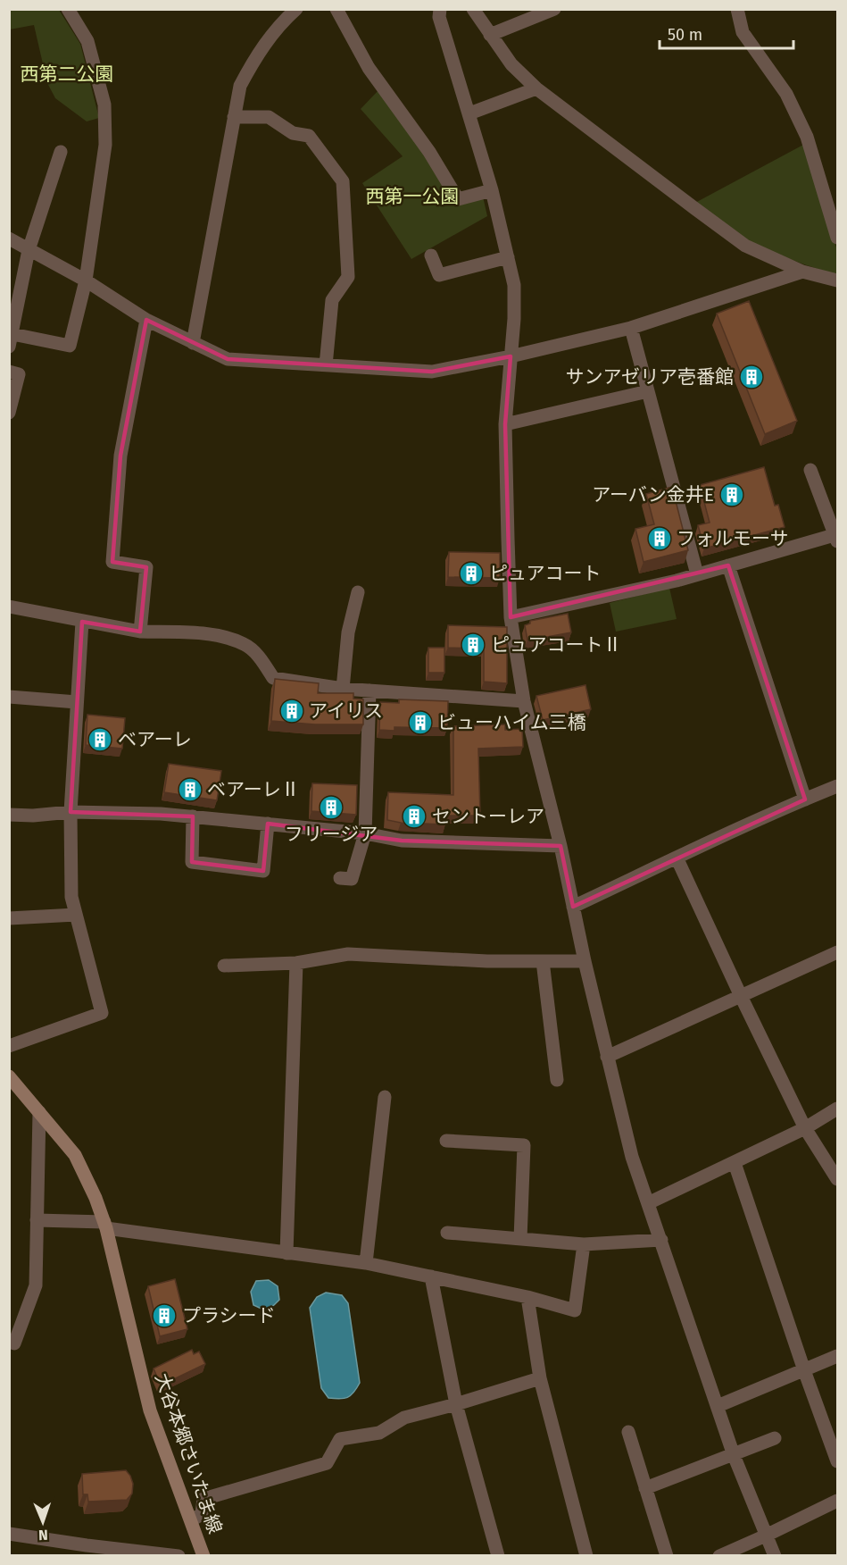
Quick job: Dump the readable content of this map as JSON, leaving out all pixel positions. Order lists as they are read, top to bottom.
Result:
{
  "streets": {
    "main road": ["大谷本郷さいたま線"]
  },
  "parks": ["西第二公園", "西第一公園"],
  "places": {
    "building": [
      "サンアゼリア壱番館",
      "アーバン金井E",
      "フォルモーサ",
      "ピュアコート",
      "ピュアコートⅡ",
      "アイリス",
      "ビューハイム三橋",
      "ベアーレ",
      "ベアーレⅡ",
      "フリージア",
      "セントーレア",
      "プラシード"
    ]
  },
  "scale_bar": "50 m",
  "north": "bottom"
}
